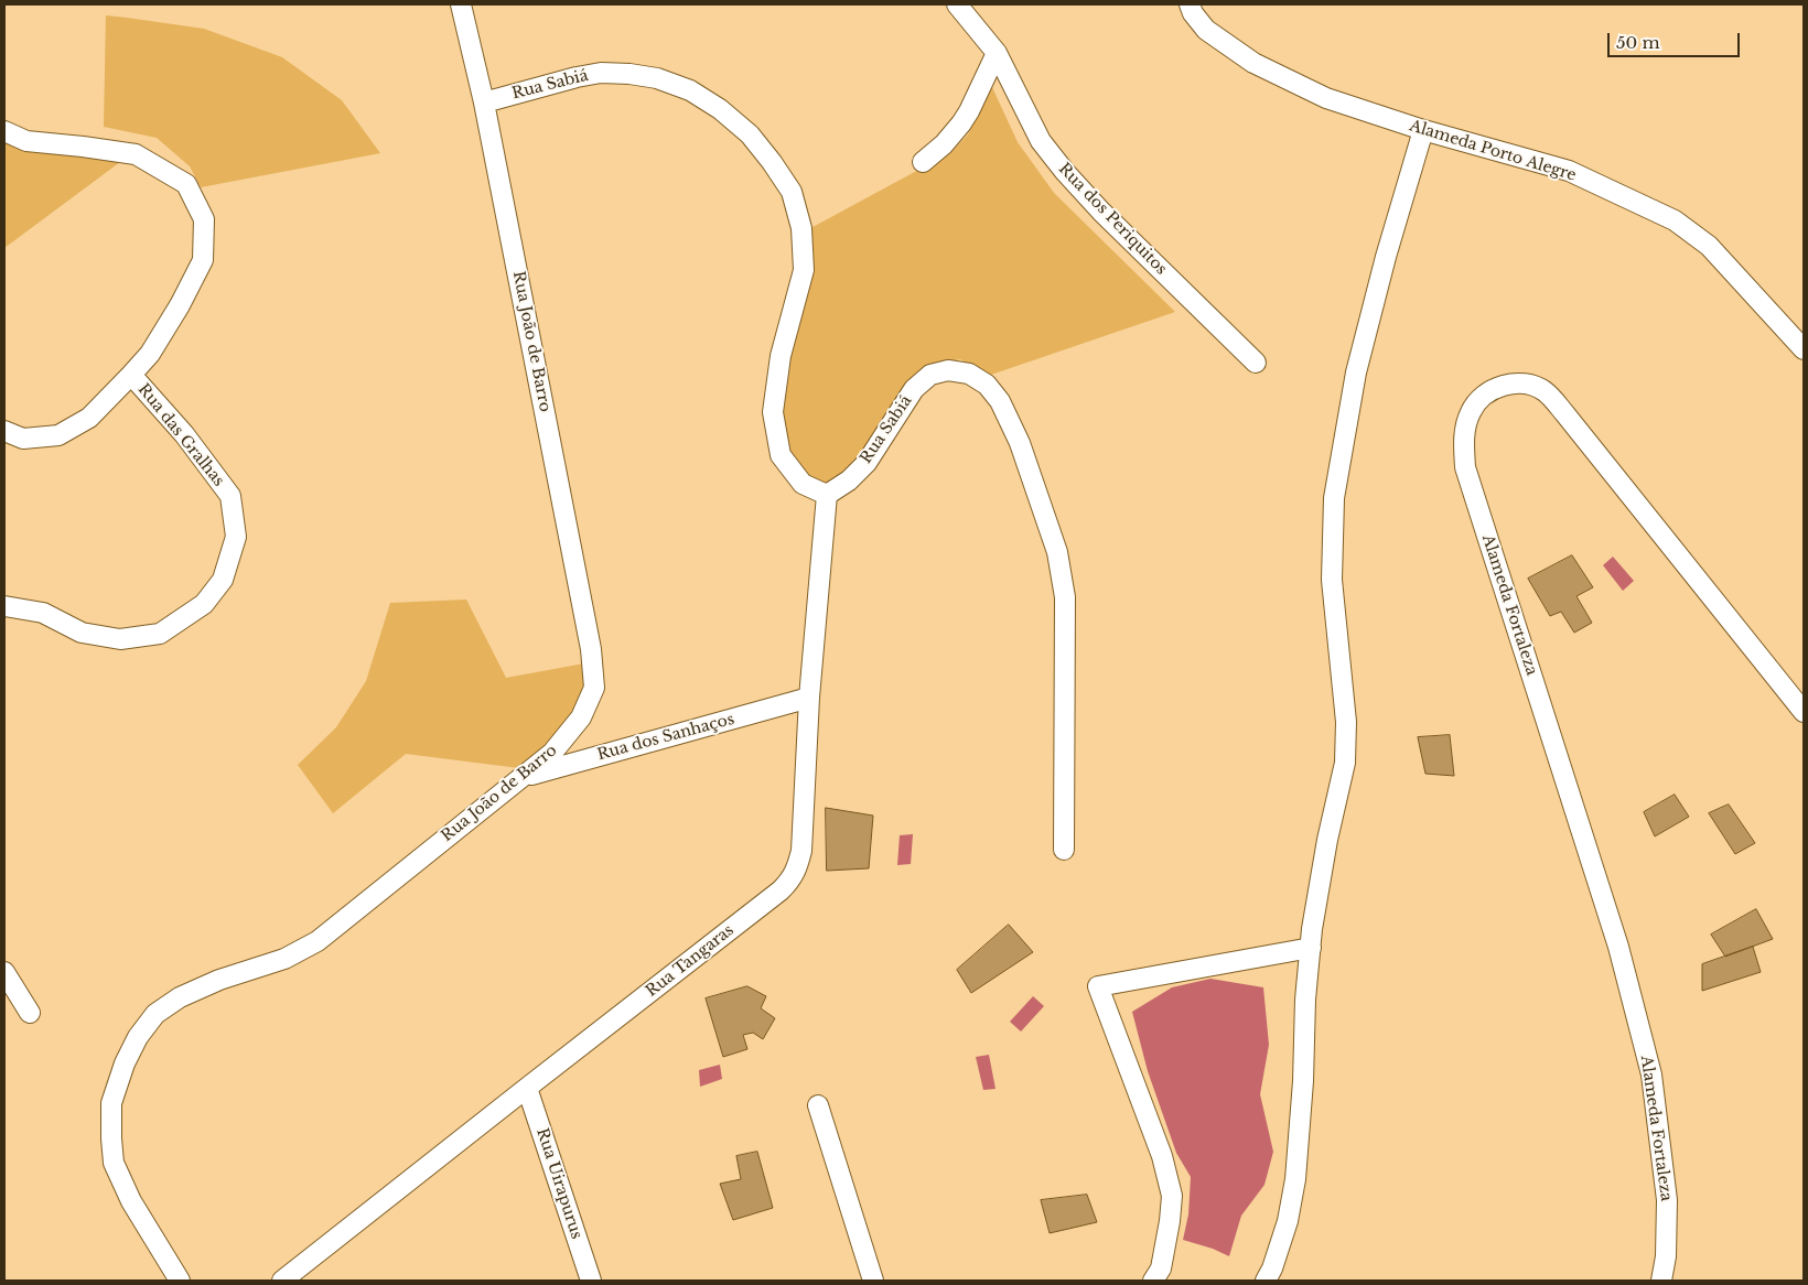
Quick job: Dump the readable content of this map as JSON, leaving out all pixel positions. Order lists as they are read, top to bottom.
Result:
{
  "streets": {
    "street": [
      "Rua Sabiá",
      "Alameda Porto Alegre",
      "Rua dos Periquitos",
      "Rua João de Barro",
      "Rua das Gralhas",
      "Alameda Fortaleza",
      "Rua dos Sanhaços",
      "Rua Tangaras",
      "Rua Uirapurus"
    ]
  },
  "crossings": [
    ["Rua Sabiá", "Rua João de Barro"],
    ["Rua Sabiá", "Rua Tangaras"],
    ["Rua João de Barro", "Rua dos Sanhaços"],
    ["Rua dos Sanhaços", "Rua Tangaras"],
    ["Rua Tangaras", "Rua Uirapurus"]
  ],
  "scale_bar": "50 m"
}
